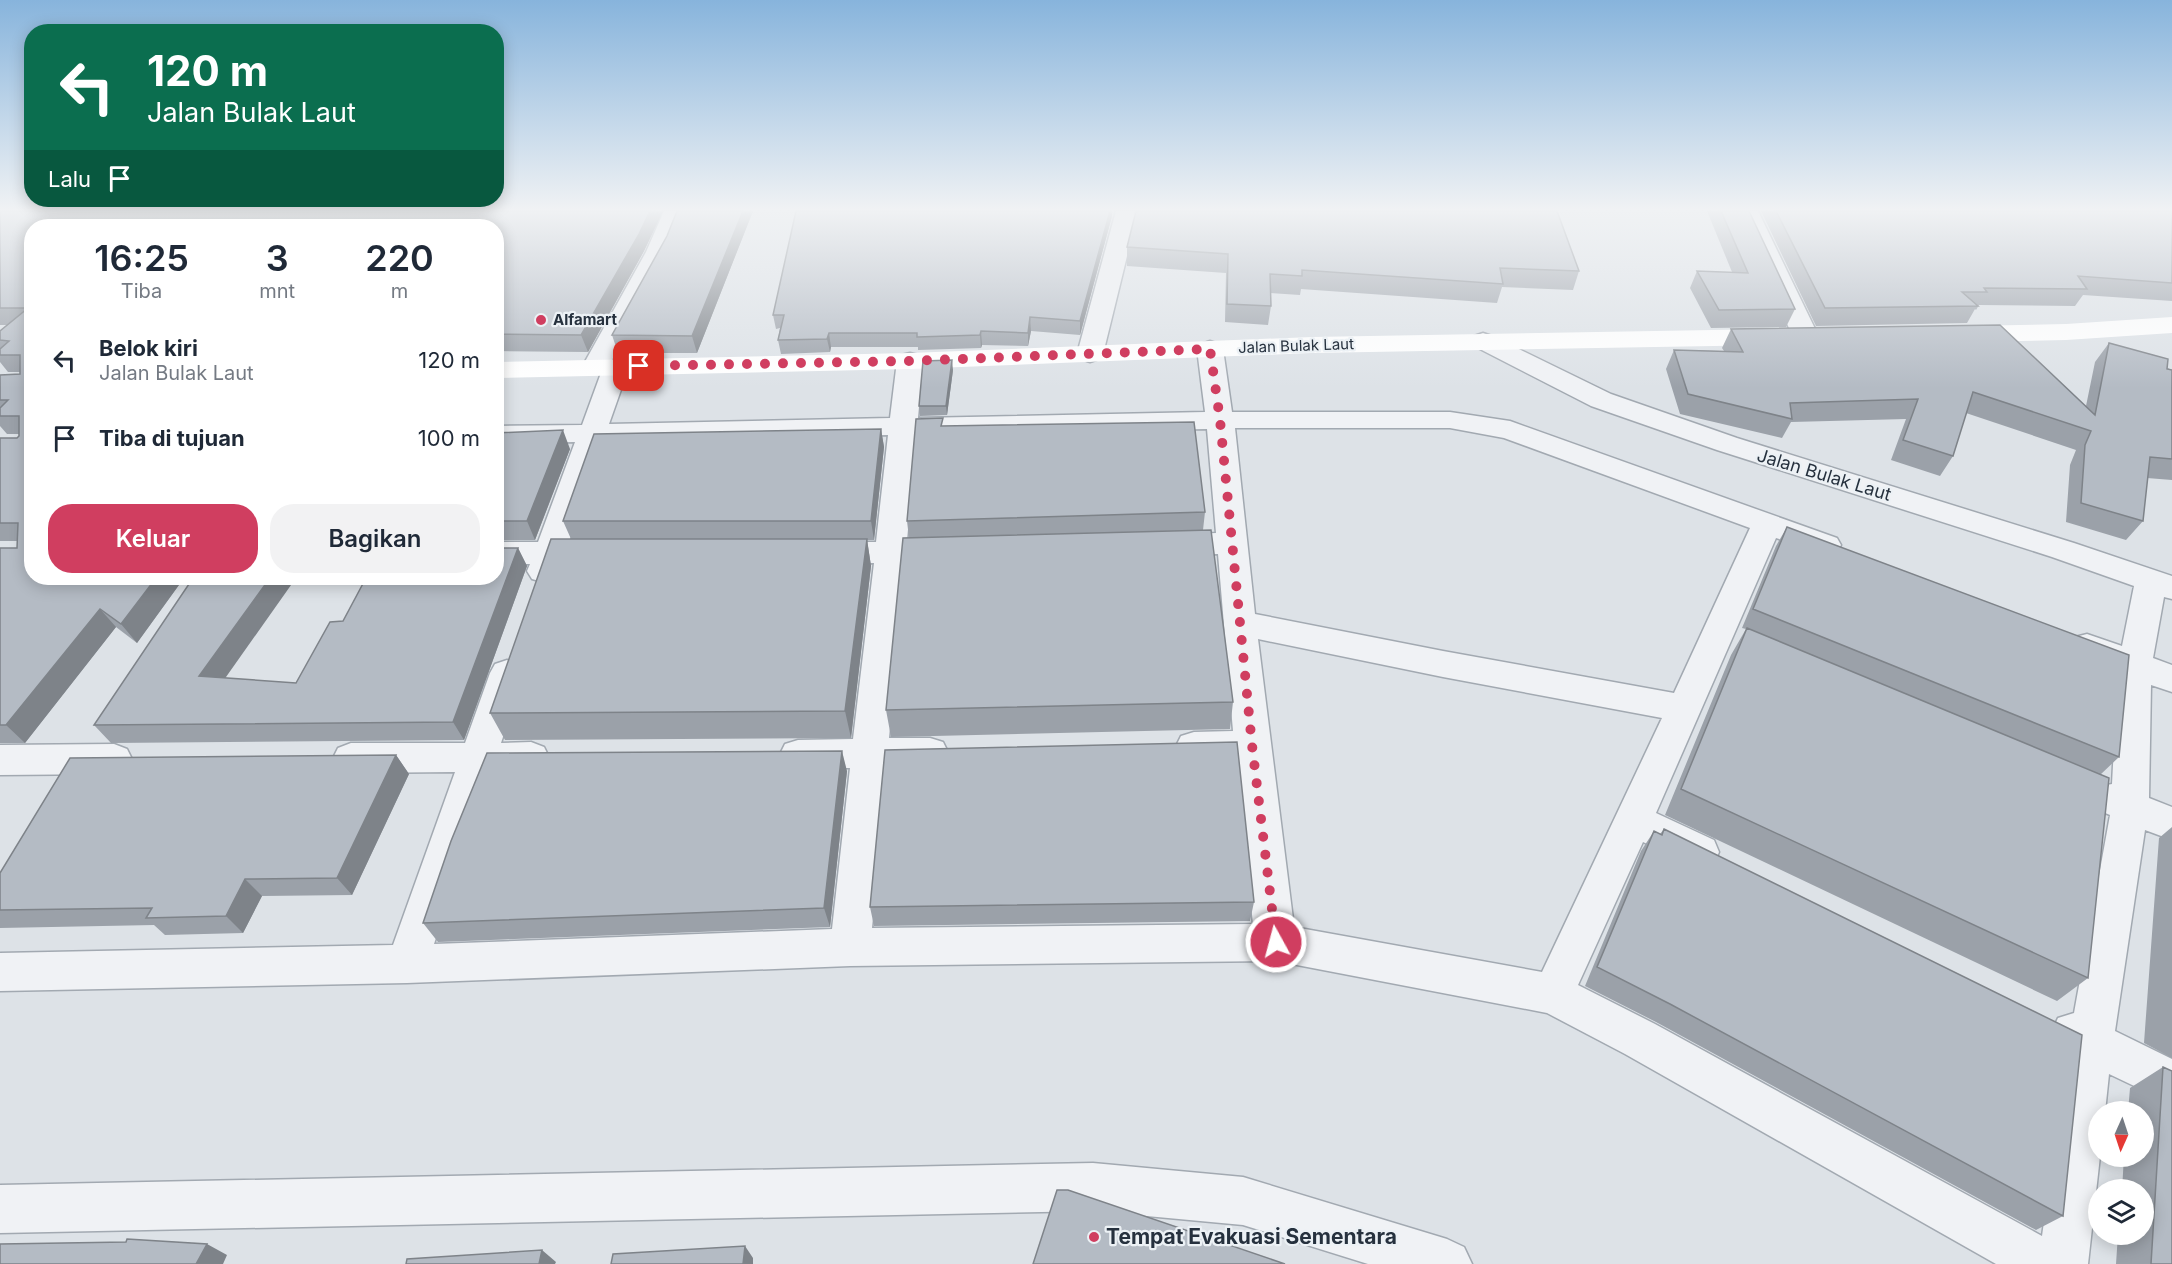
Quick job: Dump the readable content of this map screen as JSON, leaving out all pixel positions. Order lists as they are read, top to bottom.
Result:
{
  "streets": {
    "street": ["Jalan Bulak Laut"]
  },
  "places": ["Alfamart", "Tempat Evakuasi Sementara"],
  "north": "bottom",
  "page": {
    "turn": ["120 m", "Jalan Bulak Laut"],
    "then": "Lalu",
    "eta": [
      "16:25",
      "Tiba",
      "3",
      "mnt",
      "220",
      "m"
    ],
    "list": [
      {
        "name": "Belok kiri",
        "note": "Jalan Bulak Laut",
        "value": "120 m"
      },
      {
        "name": "Tiba di tujuan",
        "value": "100 m"
      }
    ],
    "buttons": ["Keluar", "Bagikan"]
  }
}
